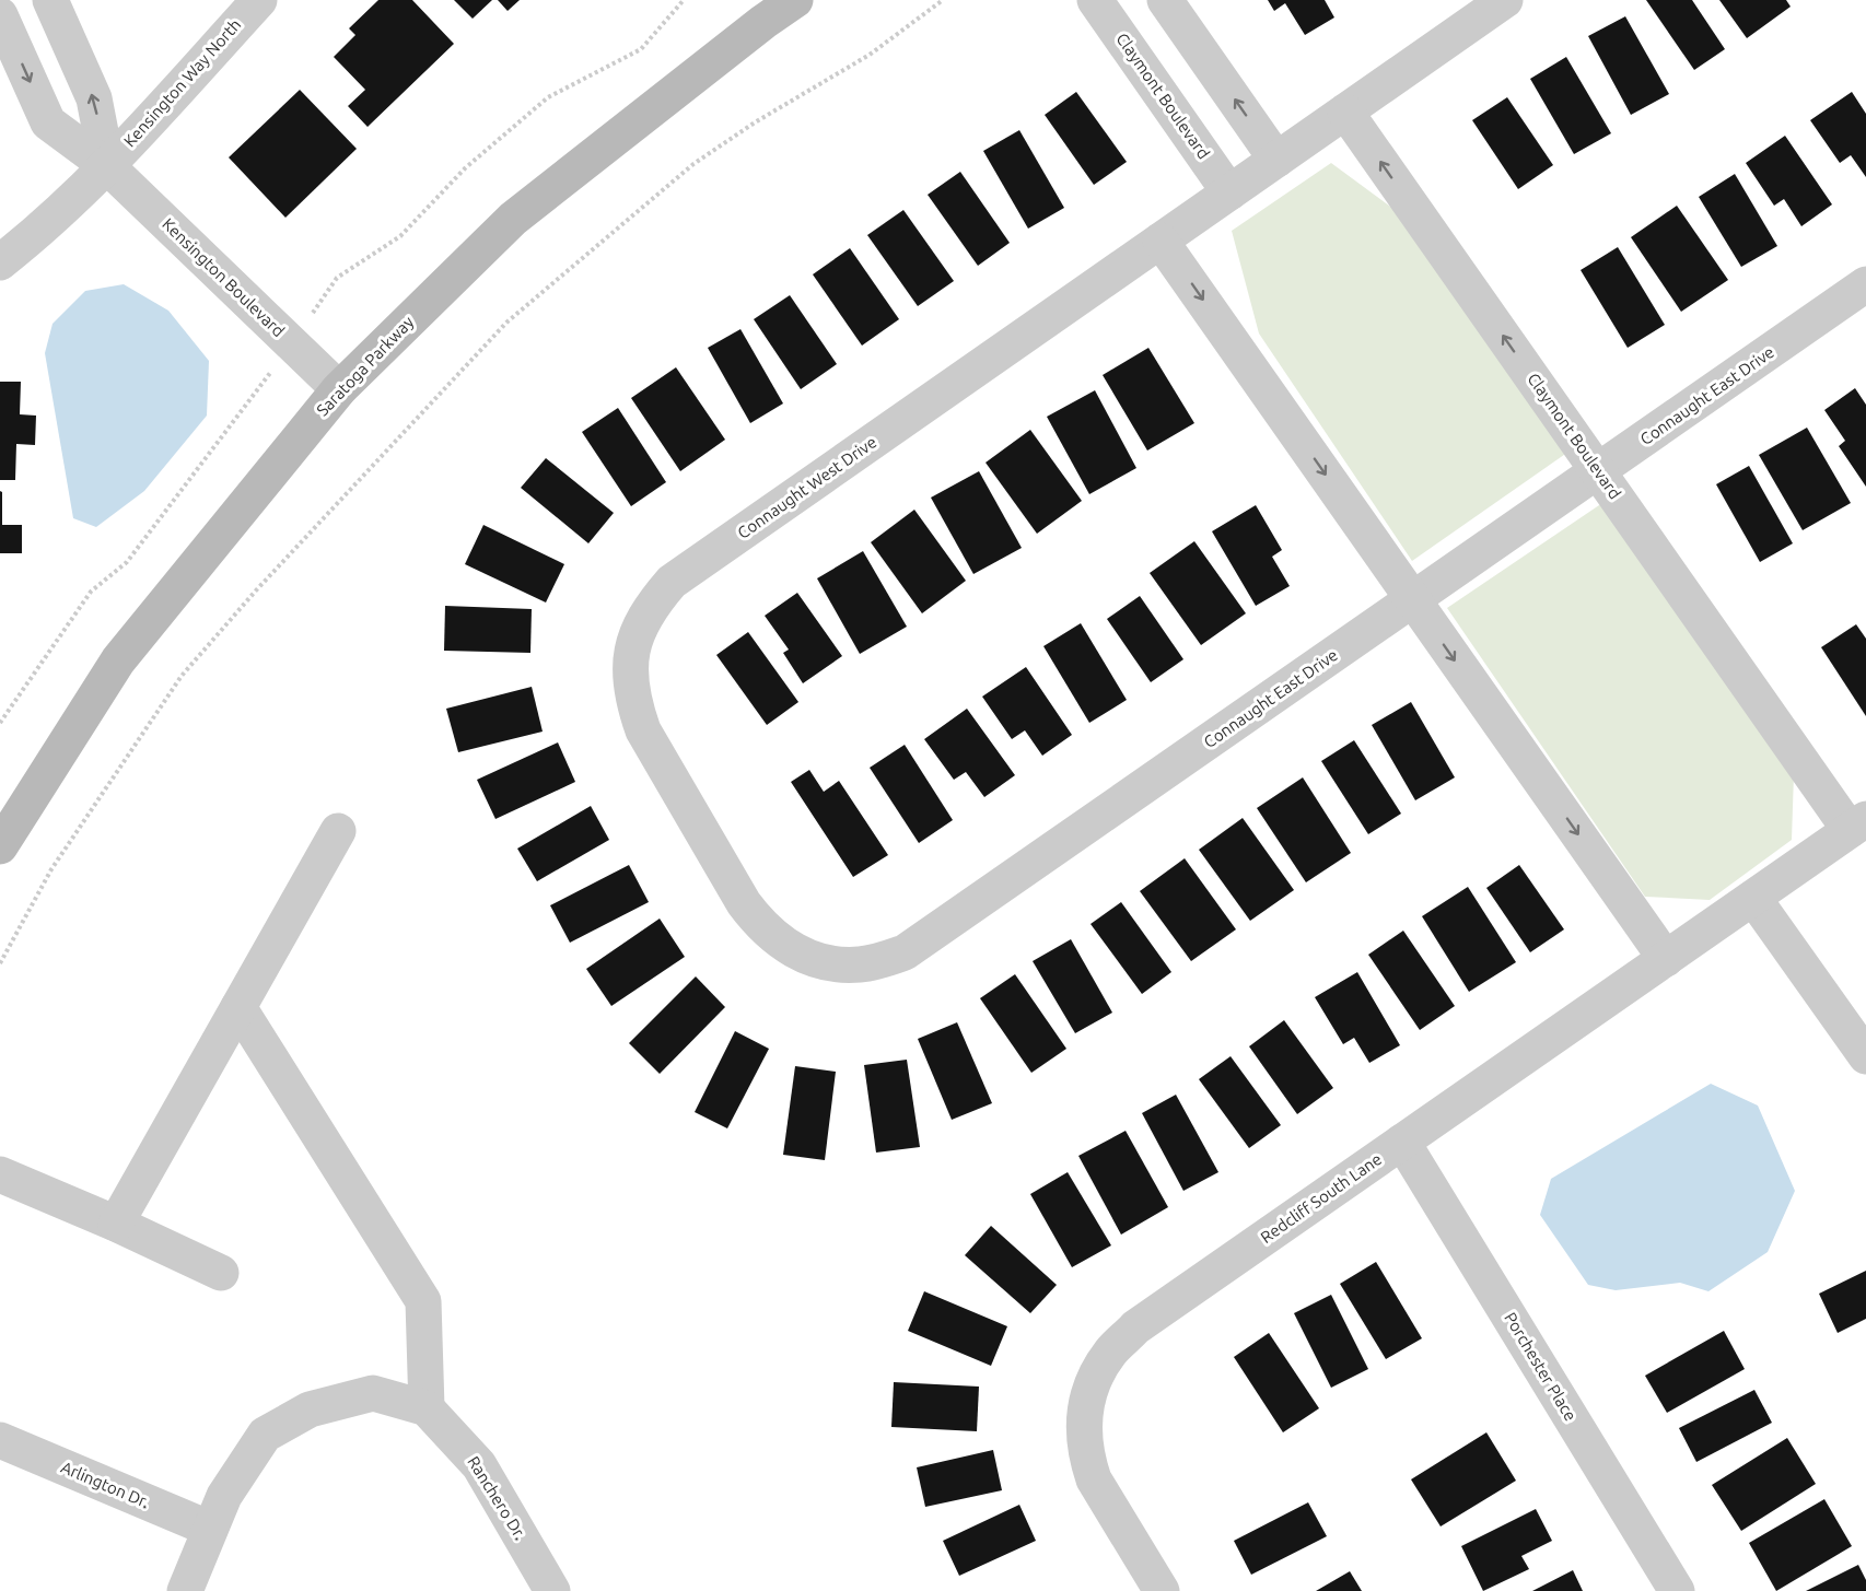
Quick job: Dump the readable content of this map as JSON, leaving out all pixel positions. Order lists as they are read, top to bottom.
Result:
{
  "streets": {
    "street": [
      "Kensington Way North",
      "Claymont Boulevard",
      "Kensington Boulevard",
      "Saratoga Parkway",
      "Connaught East Drive",
      "Connaught West Drive",
      "Redcliff South Lane",
      "Porchester Place",
      "Arlington Dr.",
      "Ranchero Dr."
    ]
  },
  "crossings": [
    ["Kensington Way North", "Kensington Boulevard"],
    ["Claymont Boulevard", "Connaught East Drive"],
    ["Claymont Boulevard", "Redcliff South Lane"],
    ["Kensington Boulevard", "Saratoga Parkway"],
    ["Connaught East Drive", "Connaught West Drive"],
    ["Redcliff South Lane", "Porchester Place"]
  ]
}
